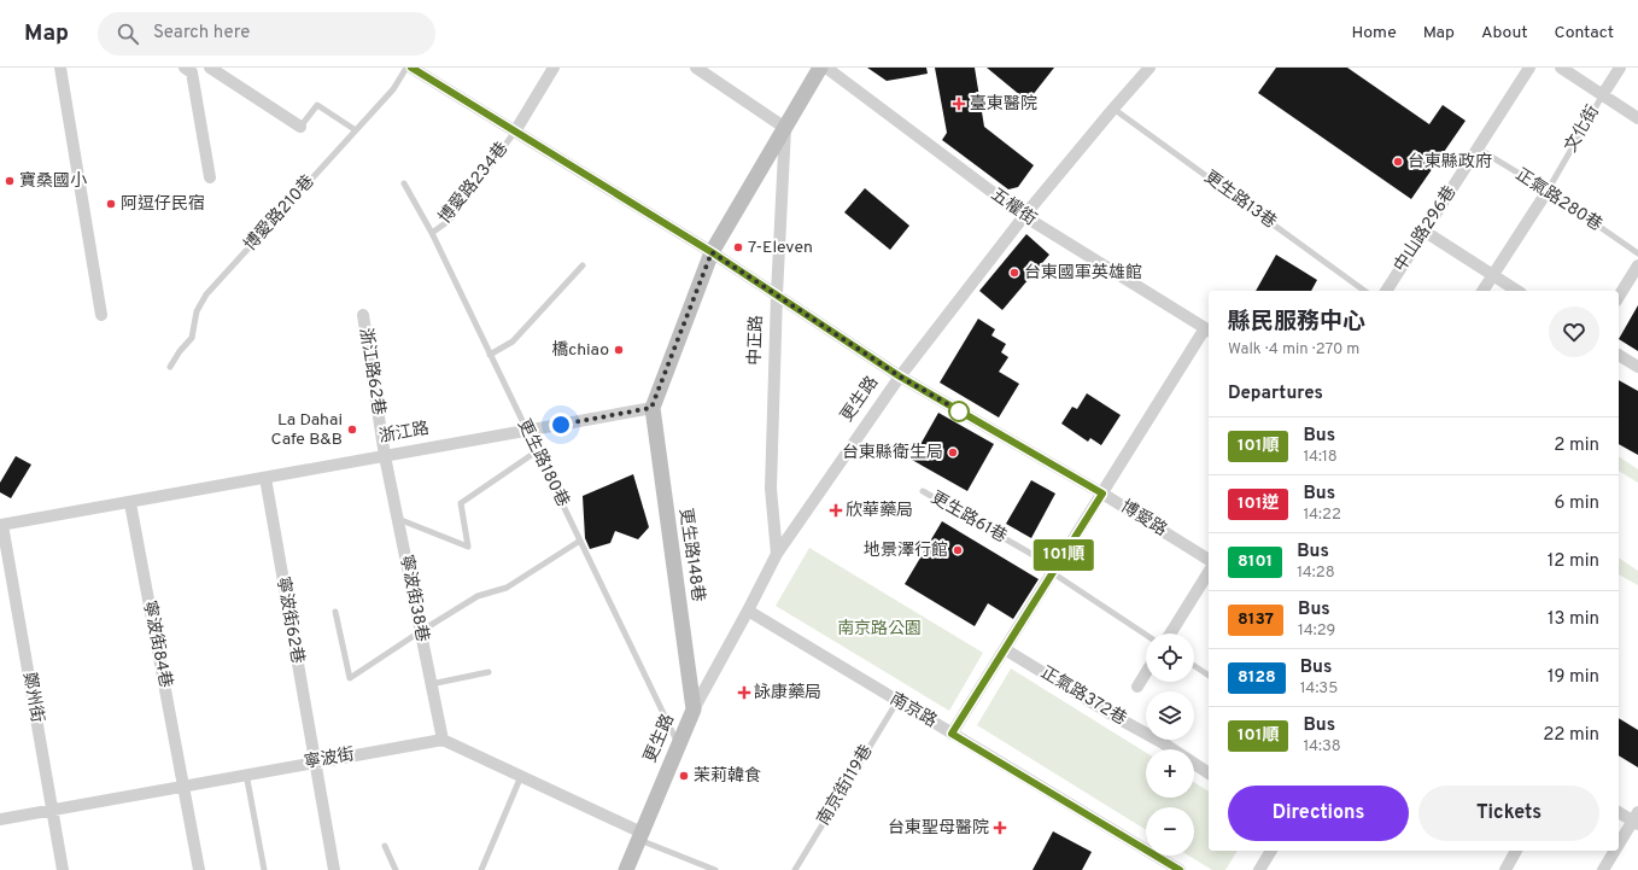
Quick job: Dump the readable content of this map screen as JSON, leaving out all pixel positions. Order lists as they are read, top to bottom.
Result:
{
  "streets": {
    "street": [
      "文化街",
      "五權街",
      "中山路296巷",
      "中正路",
      "浙江路62巷",
      "更生路",
      "浙江路",
      "博愛路",
      "更生路148巷",
      "寧波街38巷",
      "寧波街62巷",
      "寧波街84巷",
      "正氣路372巷",
      "鄭州街",
      "南京路",
      "寧波街"
    ],
    "lane": [
      "博愛路234巷",
      "更生路13巷",
      "正氣路280巷",
      "博愛路210巷",
      "更生路180巷",
      "更生路61巷",
      "南京街119巷"
    ]
  },
  "crossings": [
    ["文化街", "正氣路280巷"],
    ["博愛路234巷", "更生路180巷"],
    ["博愛路234巷", "博愛路"],
    ["更生路13巷", "更生路"],
    ["正氣路280巷", "中山路296巷"],
    ["五權街", "更生路"],
    ["中正路", "更生路"],
    ["中正路", "博愛路"],
    ["浙江路62巷", "浙江路"],
    ["浙江路62巷", "寧波街38巷"],
    ["更生路", "更生路180巷"],
    ["更生路", "博愛路"],
    ["更生路", "更生路148巷"],
    ["更生路", "南京路"],
    ["浙江路", "更生路180巷"],
    ["浙江路", "更生路148巷"],
    ["浙江路", "寧波街38巷"],
    ["浙江路", "寧波街62巷"],
    ["浙江路", "寧波街84巷"],
    ["浙江路", "鄭州街"],
    ["寧波街38巷", "寧波街"],
    ["寧波街62巷", "寧波街"],
    ["寧波街84巷", "寧波街"],
    ["鄭州街", "寧波街"],
    ["南京路", "南京街119巷"]
  ],
  "parks": ["南京路公園"],
  "places": {
    "health": [
      "臺東醫院",
      "欣華藥局",
      "詠康藥局",
      "台東聖母醫院"
    ],
    "other": [
      "台東縣政府",
      "寶桑國小",
      "阿逗仔民宿",
      "7-Eleven",
      "台東國軍英雄館",
      "橋chiao",
      "La Dahai Cafe B&B",
      "台東縣衛生局",
      "地景澤行館",
      "茉莉韓食"
    ]
  },
  "lines": ["bus line 101順"],
  "page": {
    "header": "Map",
    "search": "Search here",
    "nav": [
      "Home",
      "Map",
      "About",
      "Contact"
    ],
    "on_map": "101順",
    "heading": [
      ["縣民服務中心", "Walk · 4 min · 270 m"],
      "Departures"
    ],
    "list": [
      {
        "mark": "101順",
        "name": "Bus",
        "note": "14:18",
        "value": "2 min"
      },
      {
        "mark": "101逆",
        "name": "Bus",
        "note": "14:22",
        "value": "6 min"
      },
      {
        "mark": "8101",
        "name": "Bus",
        "note": "14:28",
        "value": "12 min"
      },
      {
        "mark": "8137",
        "name": "Bus",
        "note": "14:29",
        "value": "13 min"
      },
      {
        "mark": "8128",
        "name": "Bus",
        "note": "14:35",
        "value": "19 min"
      },
      {
        "mark": "101順",
        "name": "Bus",
        "note": "14:38",
        "value": "22 min"
      }
    ],
    "map_buttons": ["+", "−"],
    "buttons": ["Directions", "Tickets"]
  }
}
